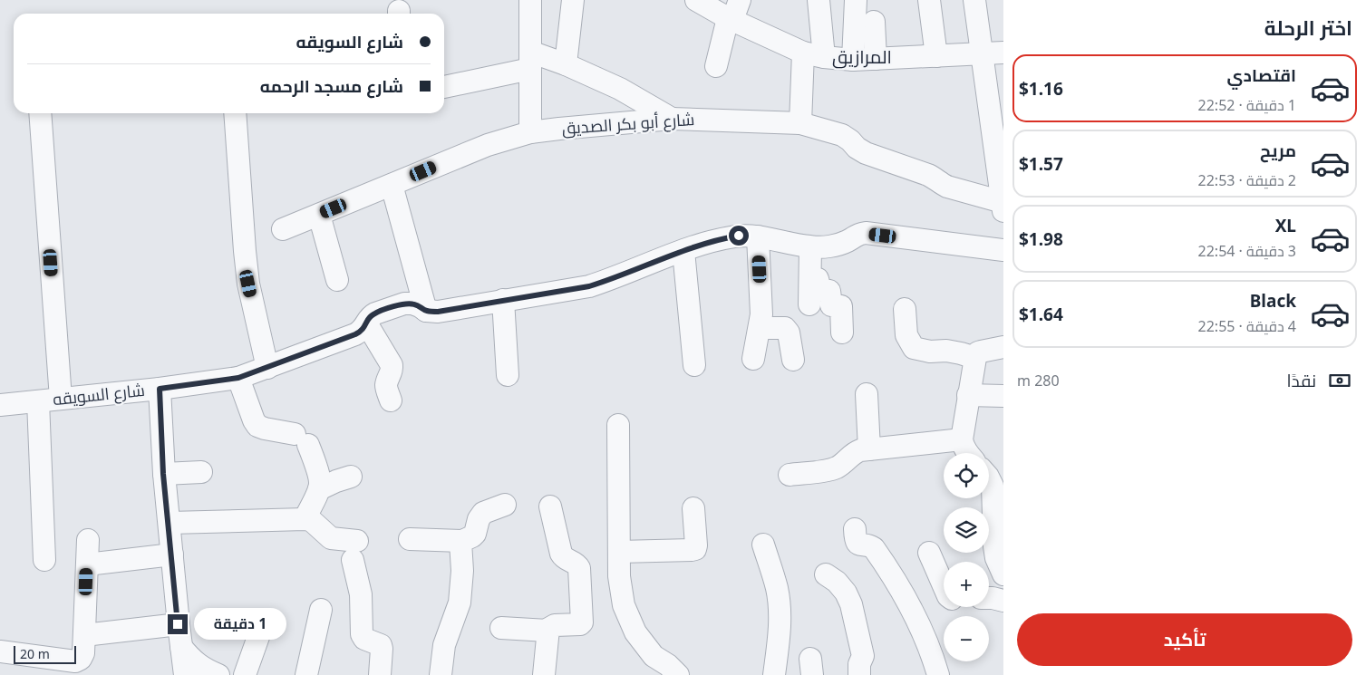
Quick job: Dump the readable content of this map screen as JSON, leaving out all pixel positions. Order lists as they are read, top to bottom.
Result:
{
  "streets": {
    "street": ["شارع أبو بكر الصديق", "شارع السويقه"]
  },
  "districts": ["المرازيق"],
  "scale_bar": "20 m",
  "page": {
    "heading": "اختر الرحلة",
    "banner": ["شارع السويقه", "شارع مسجد الرحمه"],
    "list": [
      {
        "name": "اقتصادي",
        "note": "1 دقيقة · 22:52",
        "value": "$1.16"
      },
      {
        "name": "مريح",
        "note": "2 دقيقة · 22:53",
        "value": "$1.57"
      },
      {
        "name": "XL",
        "note": "3 دقيقة · 22:54",
        "value": "$1.98"
      },
      {
        "name": "Black",
        "note": "4 دقيقة · 22:55",
        "value": "$1.64"
      }
    ],
    "pay": ["نقدًا", "280 m"],
    "map_buttons": ["+", "−"],
    "buttons": "تأكيد",
    "bubble": "1 دقيقة",
    "scale": "20 m"
  }
}
